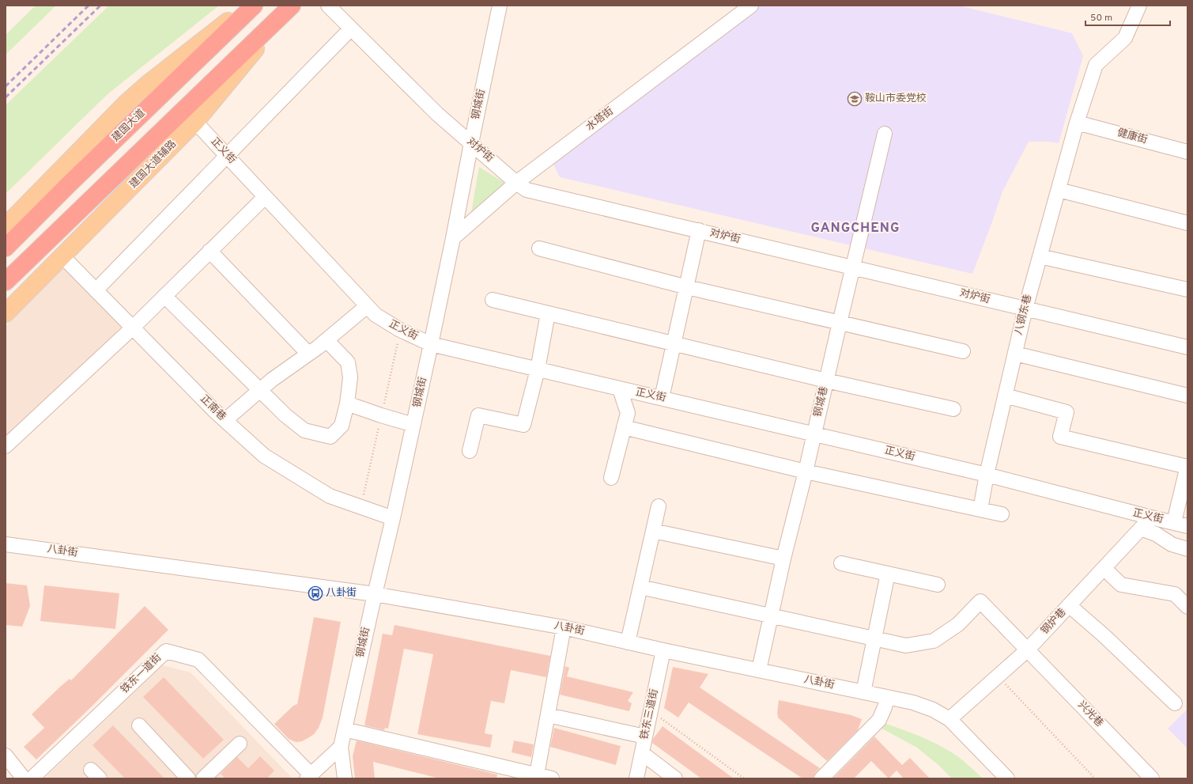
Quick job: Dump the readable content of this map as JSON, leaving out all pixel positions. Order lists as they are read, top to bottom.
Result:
{
  "streets": {
    "highway": ["建国大道"],
    "main road": ["建国大道辅路"],
    "street": [
      "钢城街",
      "水塔街",
      "健康街",
      "对炉街",
      "正义街",
      "八钢东巷",
      "钢城巷",
      "正南巷",
      "八卦街",
      "钢炉巷",
      "铁东一道街",
      "铁东三道街",
      "兴光巷"
    ]
  },
  "crossings": [
    ["钢城街", "水塔街"],
    ["钢城街", "对炉街"],
    ["钢城街", "正义街"],
    ["钢城街", "正南巷"],
    ["钢城街", "八卦街"],
    ["水塔街", "对炉街"],
    ["健康街", "八钢东巷"],
    ["对炉街", "八钢东巷"],
    ["对炉街", "钢城巷"],
    ["正义街", "建国大道辅路"],
    ["正义街", "八钢东巷"],
    ["正义街", "钢城巷"],
    ["正义街", "钢炉巷"],
    ["建国大道辅路", "正南巷"],
    ["钢城巷", "八卦街"],
    ["八卦街", "钢炉巷"],
    ["八卦街", "铁东三道街"],
    ["钢炉巷", "兴光巷"]
  ],
  "districts": ["GANGCHENG"],
  "places": {
    "school or university": ["鞍山市委党校"],
    "bus stop": ["八卦街"]
  },
  "scale_bar": "50 m"
}
